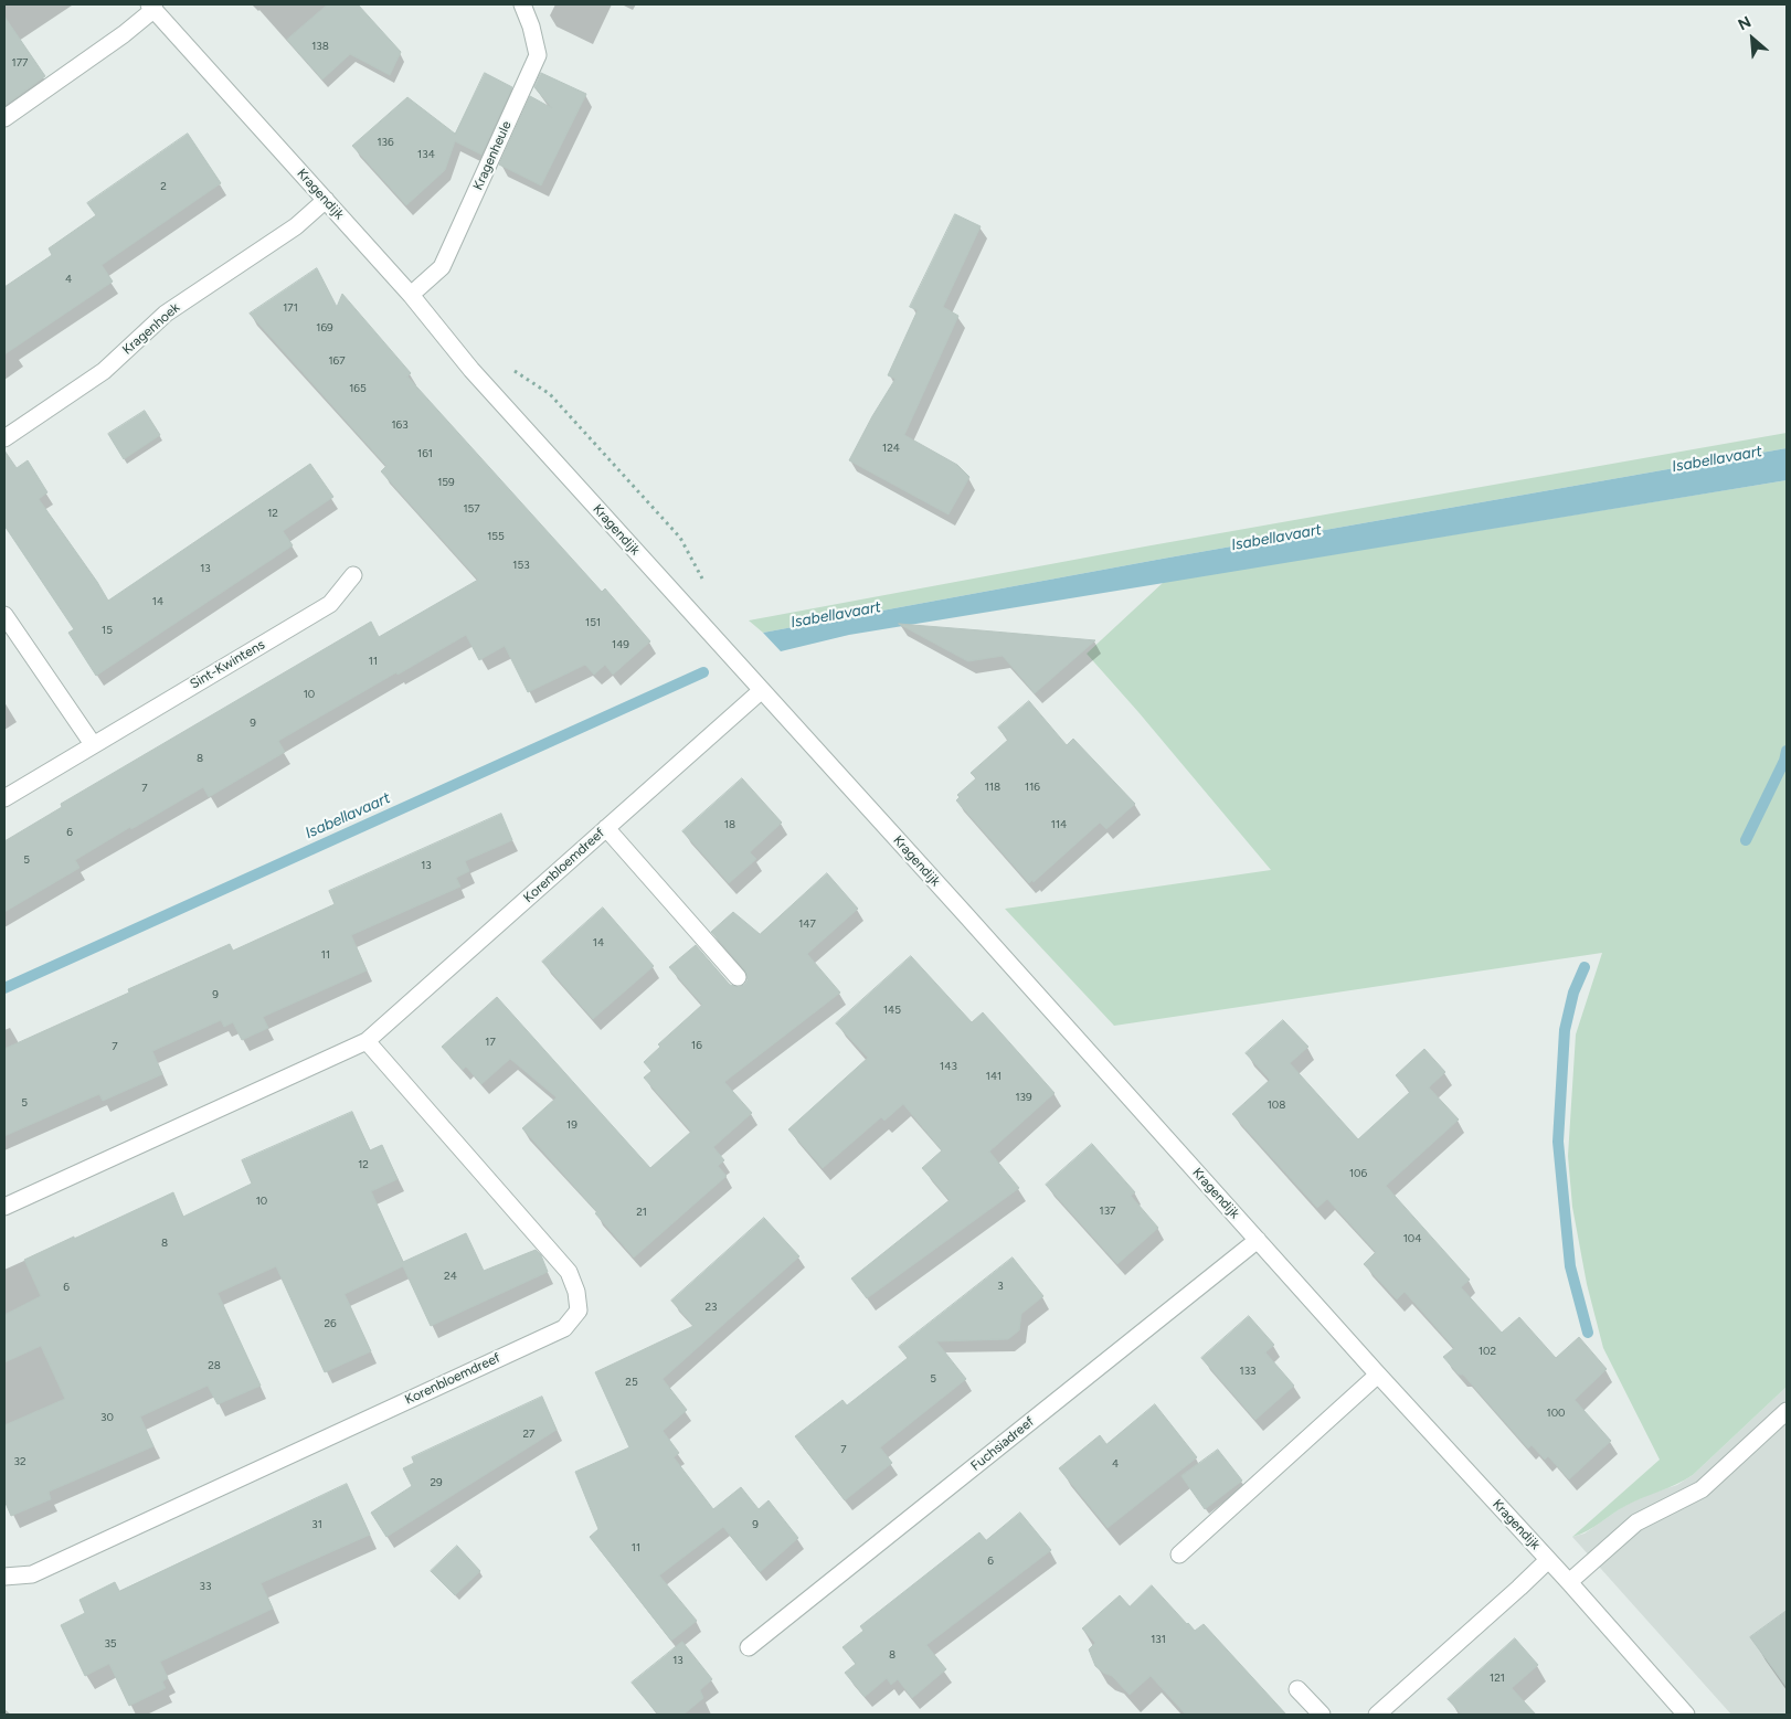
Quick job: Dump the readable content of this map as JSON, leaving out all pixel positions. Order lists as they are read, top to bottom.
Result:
{
  "streets": {
    "street": [
      "Kragenheule",
      "Kragendijk",
      "Kragenhoek",
      "Sint-Kwintens",
      "Korenbloemdreef",
      "Fuchsiadreef"
    ]
  },
  "crossings": [
    ["Kragenheule", "Kragendijk"],
    ["Kragendijk", "Kragenhoek"],
    ["Kragendijk", "Korenbloemdreef"],
    ["Kragendijk", "Fuchsiadreef"]
  ],
  "water": ["Isabellavaart"],
  "house_numbers": [
    "138",
    "177",
    "136",
    "134",
    "2",
    "4",
    "171",
    "169",
    "167",
    "165",
    "163",
    "124",
    "161",
    "159",
    "157",
    "12",
    "155",
    "153",
    "13",
    "14",
    "151",
    "15",
    "149",
    "11",
    "10",
    "9",
    "8",
    "118",
    "116",
    "7",
    "18",
    "114",
    "6",
    "5",
    "13",
    "147",
    "14",
    "11",
    "9",
    "145",
    "17",
    "16",
    "7",
    "143",
    "141",
    "139",
    "5",
    "108",
    "19",
    "12",
    "106",
    "10",
    "137",
    "21",
    "104",
    "8",
    "24",
    "3",
    "6",
    "23",
    "26",
    "102",
    "28",
    "133",
    "5",
    "25",
    "100",
    "30",
    "27",
    "7",
    "32",
    "4",
    "29",
    "31",
    "9",
    "11",
    "6",
    "33",
    "131",
    "35",
    "8",
    "13",
    "121"
  ],
  "north": "top left"
}
